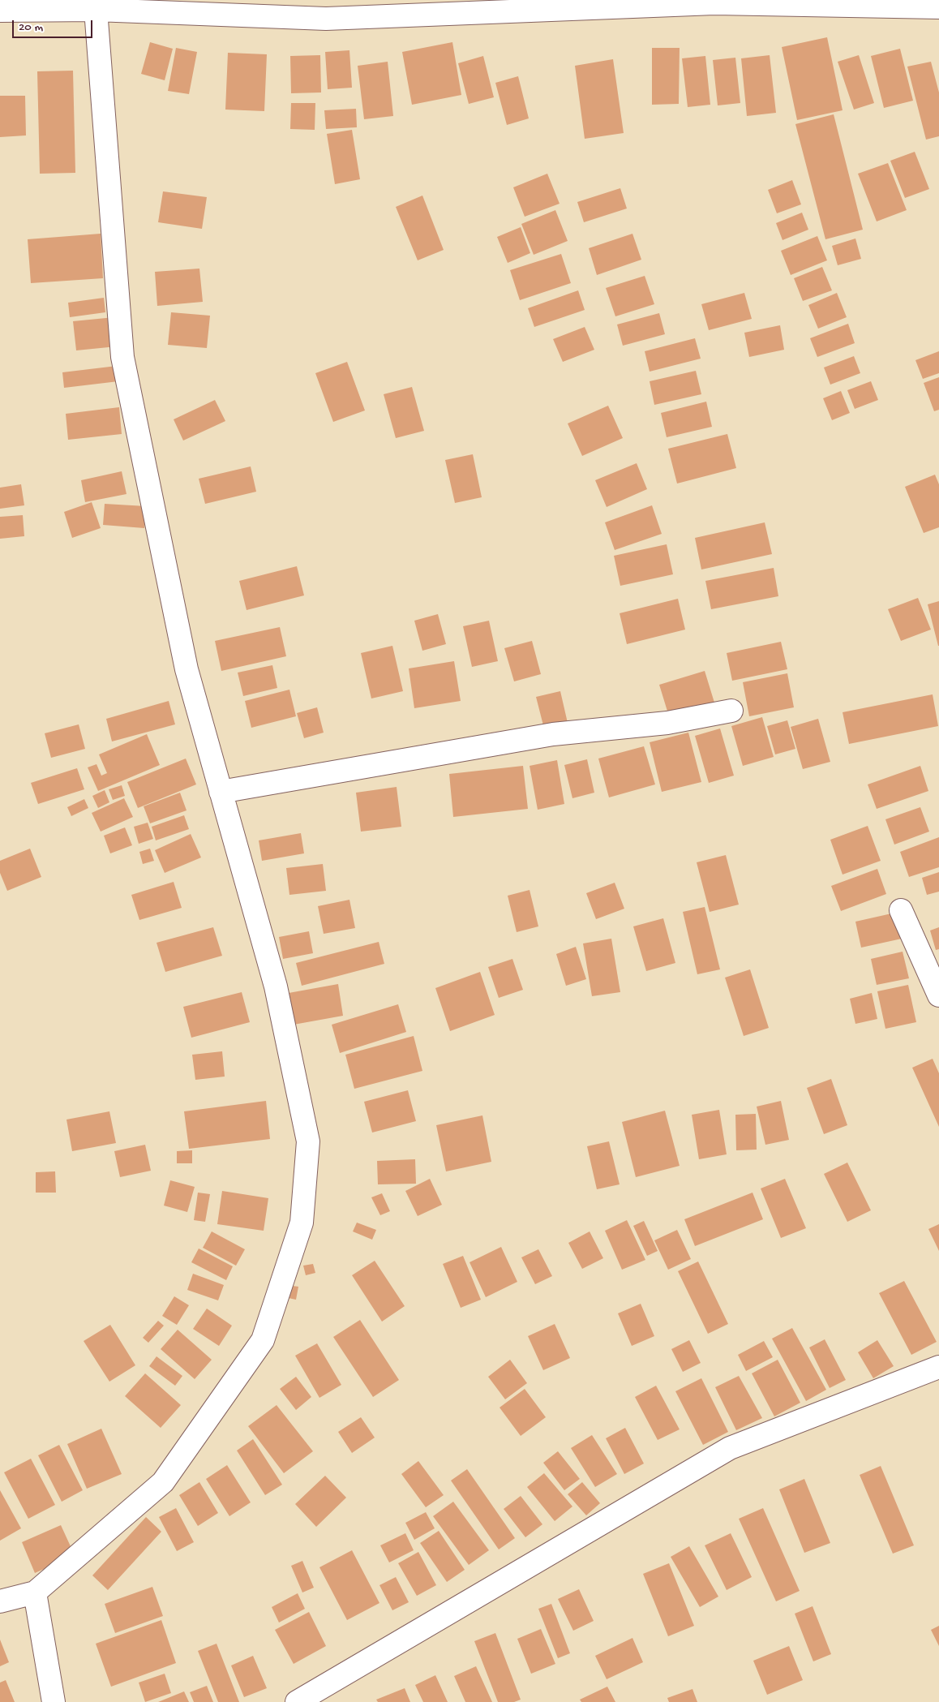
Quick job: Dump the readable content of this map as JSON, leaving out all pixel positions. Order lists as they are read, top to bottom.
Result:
{
  "scale_bar": "20 m"
}
